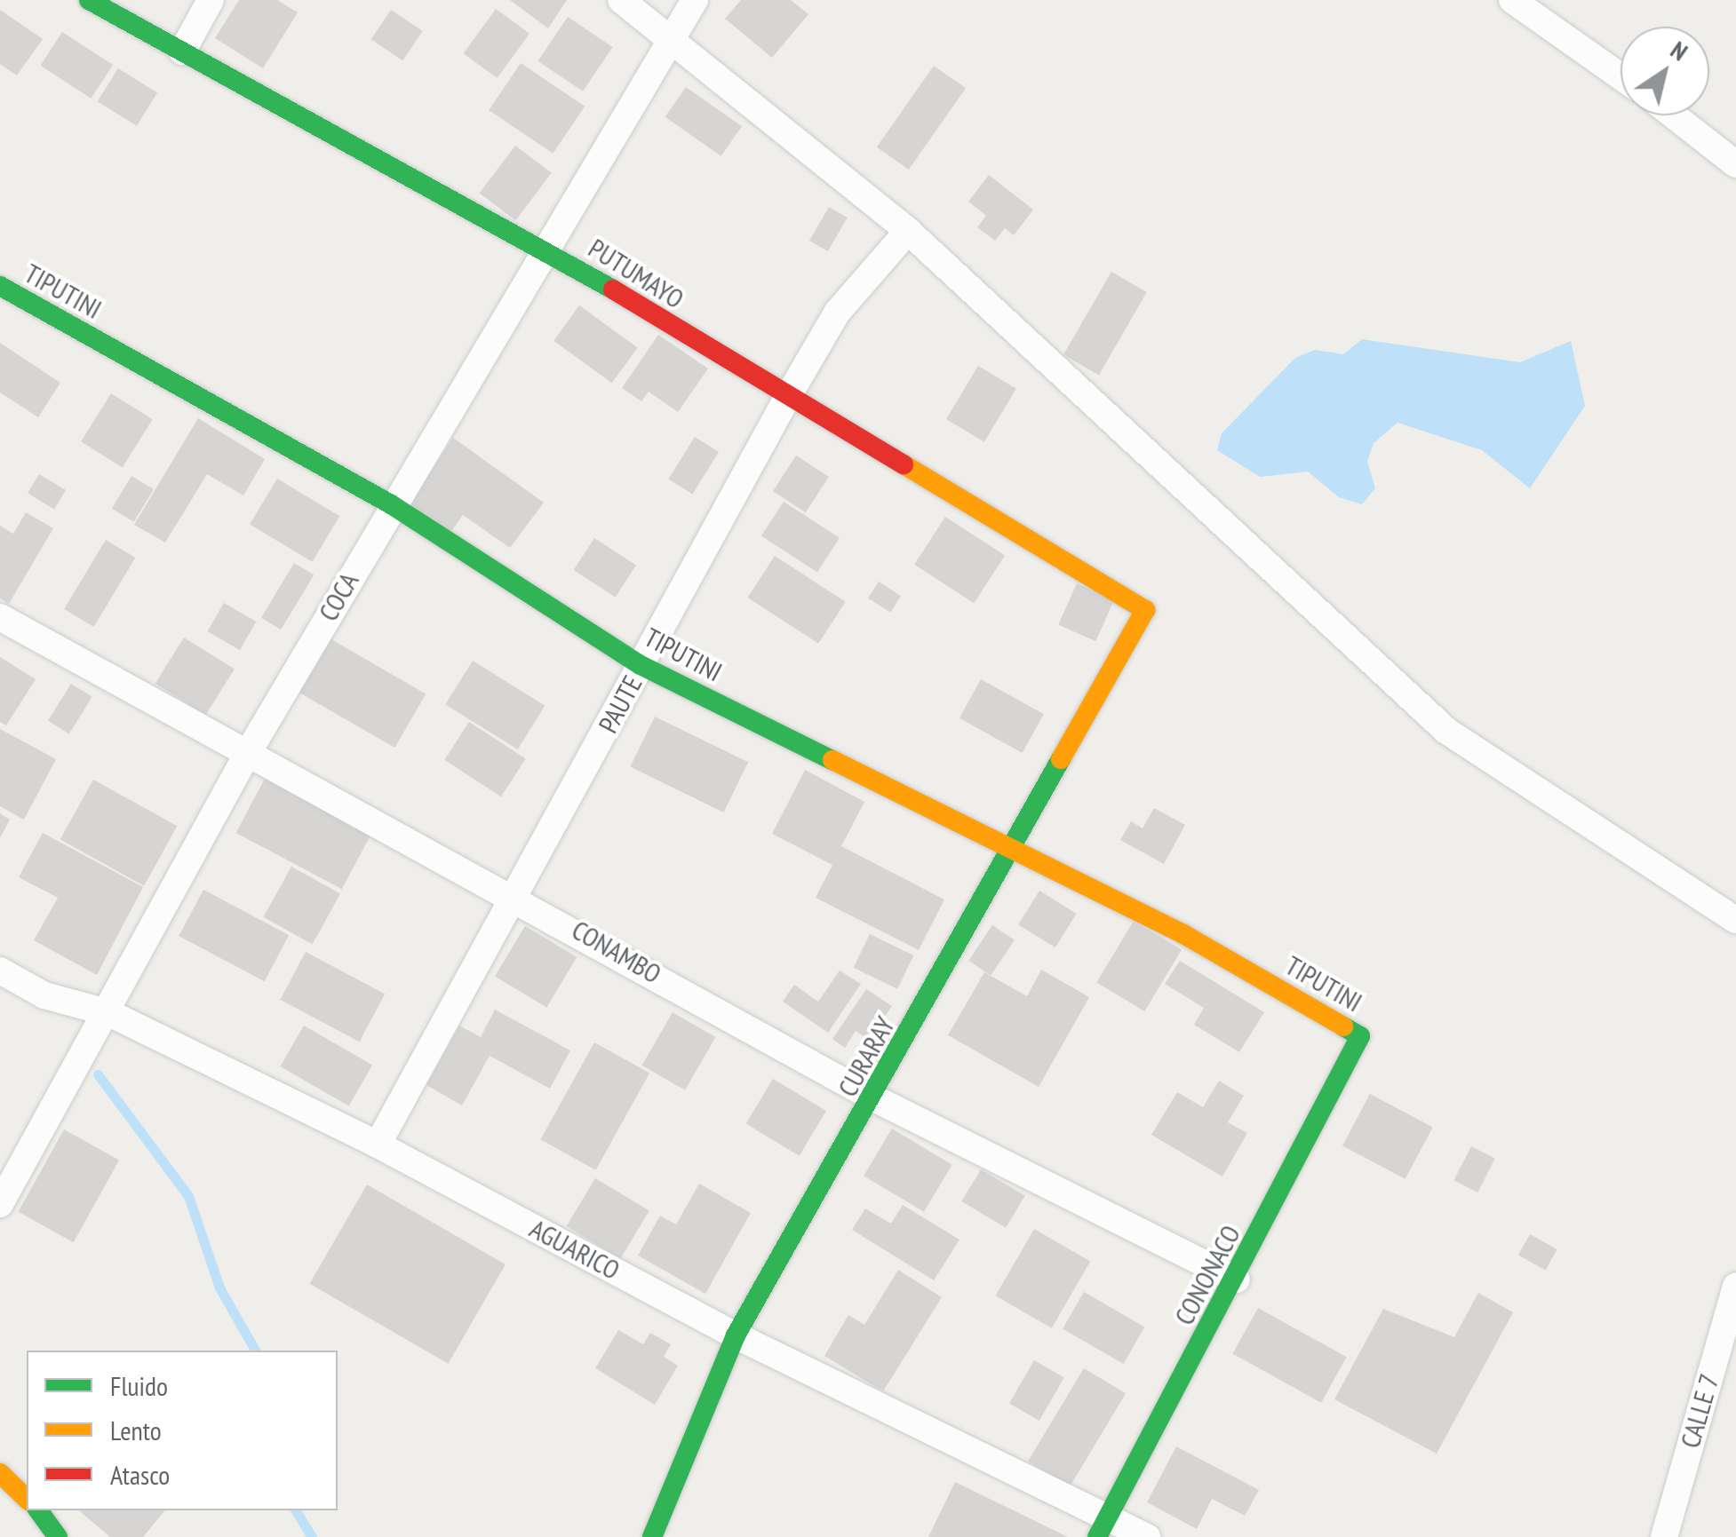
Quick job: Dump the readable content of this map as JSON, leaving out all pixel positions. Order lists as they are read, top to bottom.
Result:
{
  "streets": {
    "street": [
      "PUTUMAYO",
      "TIPUTINI",
      "COCA",
      "PAUTE",
      "CONAMBO",
      "CURARAY",
      "AGUARICO",
      "CONONACO",
      "CALLE 7"
    ]
  },
  "crossings": [
    ["PUTUMAYO", "COCA"],
    ["PUTUMAYO", "PAUTE"],
    ["PUTUMAYO", "CURARAY"],
    ["TIPUTINI", "COCA"],
    ["TIPUTINI", "PAUTE"],
    ["TIPUTINI", "CURARAY"],
    ["TIPUTINI", "CONONACO"],
    ["COCA", "CONAMBO"],
    ["COCA", "AGUARICO"],
    ["PAUTE", "CONAMBO"],
    ["PAUTE", "AGUARICO"],
    ["CONAMBO", "CURARAY"],
    ["CONAMBO", "CONONACO"],
    ["CURARAY", "AGUARICO"],
    ["AGUARICO", "CONONACO"]
  ],
  "legend": ["Fluido", "Lento", "Atasco"],
  "north": "top right"
}
